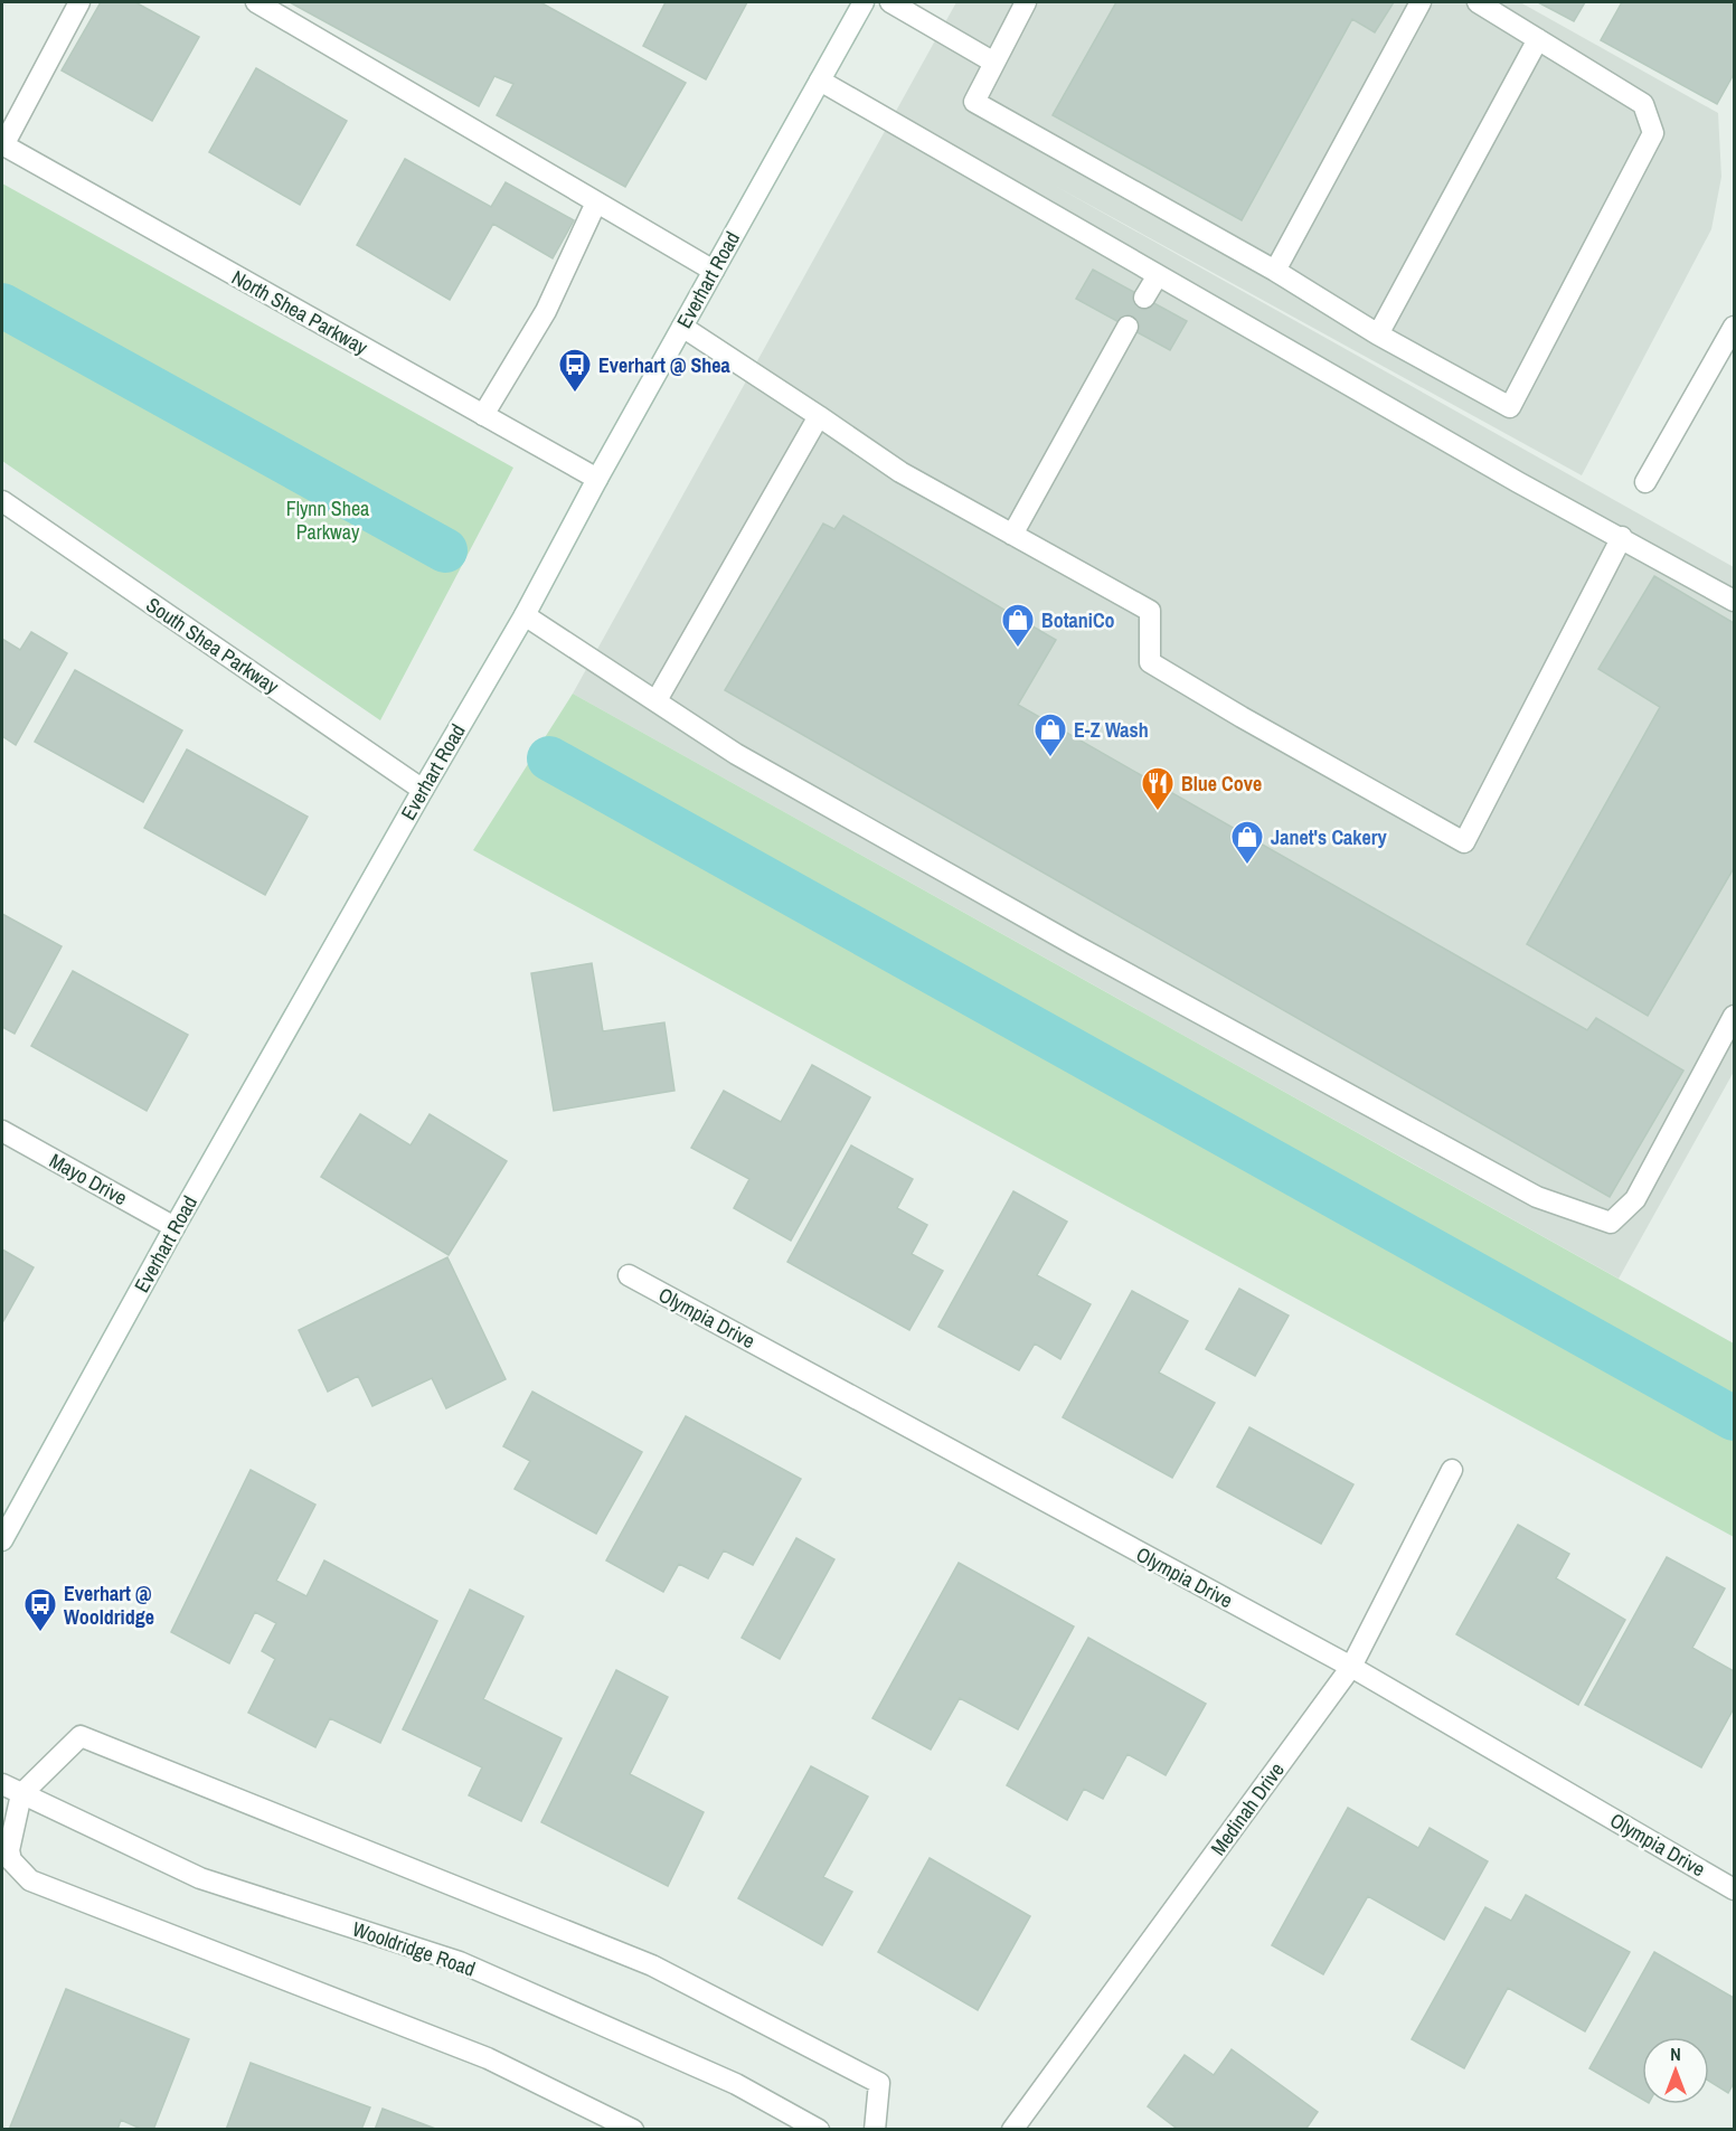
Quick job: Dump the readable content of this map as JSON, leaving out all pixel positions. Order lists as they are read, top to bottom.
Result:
{
  "streets": {
    "street": [
      "Everhart Road",
      "North Shea Parkway",
      "South Shea Parkway",
      "Mayo Drive",
      "Olympia Drive",
      "Medinah Drive",
      "Wooldridge Road"
    ]
  },
  "crossings": [
    ["Everhart Road", "North Shea Parkway"],
    ["Everhart Road", "South Shea Parkway"],
    ["Everhart Road", "Mayo Drive"],
    ["Olympia Drive", "Medinah Drive"]
  ],
  "parks": ["Flynn Shea Parkway"],
  "places": {
    "bus stop": ["Everhart @ Shea", "Everhart @ Wooldridge"],
    "shop": ["BotaniCo", "E-Z Wash", "Janet's Cakery"],
    "restaurant": ["Blue Cove"]
  },
  "north": "top"
}
